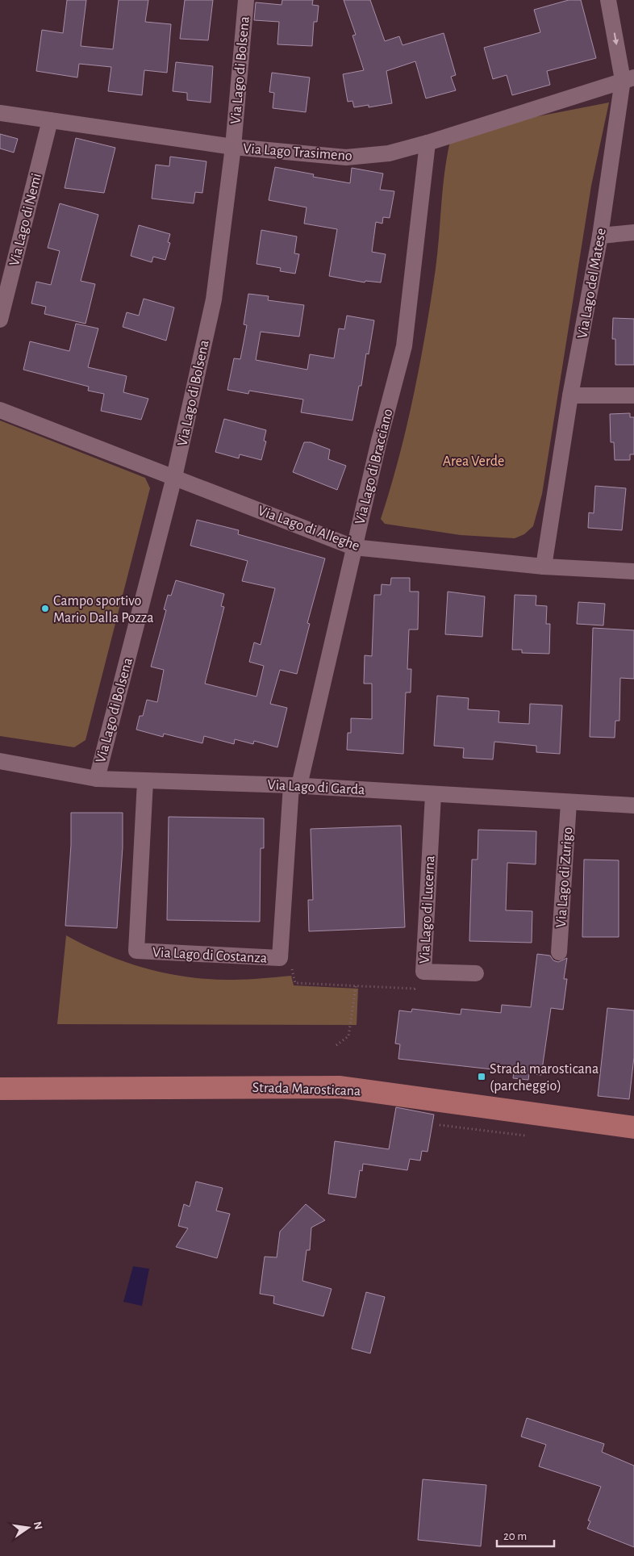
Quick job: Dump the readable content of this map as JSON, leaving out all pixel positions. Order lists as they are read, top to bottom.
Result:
{
  "streets": {
    "main road": ["Strada Marosticana"],
    "street": [
      "Via Lago di Bolsena",
      "Via Lago Trasimeno",
      "Via Lago di Nemi",
      "Via Lago del Matese",
      "Via Lago di Bracciano",
      "Via Lago di Alleghe",
      "Via Lago di Garda",
      "Via Lago di Zurigo",
      "Via Lago di Lucerna",
      "Via Lago di Costanza"
    ]
  },
  "crossings": [
    ["Via Lago di Bolsena", "Via Lago Trasimeno"],
    ["Via Lago di Bolsena", "Via Lago di Alleghe"],
    ["Via Lago di Bolsena", "Via Lago di Garda"],
    ["Via Lago Trasimeno", "Via Lago di Nemi"],
    ["Via Lago Trasimeno", "Via Lago del Matese"],
    ["Via Lago Trasimeno", "Via Lago di Bracciano"],
    ["Via Lago del Matese", "Via Lago di Alleghe"],
    ["Via Lago di Bracciano", "Via Lago di Alleghe"],
    ["Via Lago di Bracciano", "Via Lago di Garda"],
    ["Via Lago di Bracciano", "Via Lago di Costanza"],
    ["Via Lago di Garda", "Via Lago di Zurigo"],
    ["Via Lago di Garda", "Via Lago di Lucerna"],
    ["Via Lago di Garda", "Via Lago di Costanza"]
  ],
  "parks": ["Area Verde"],
  "places": {
    "other": ["Campo sportivo Mario Dalla Pozza"],
    "transit": ["Strada marosticana (parcheggio)"]
  },
  "scale_bar": "20 m",
  "north": "right"
}
